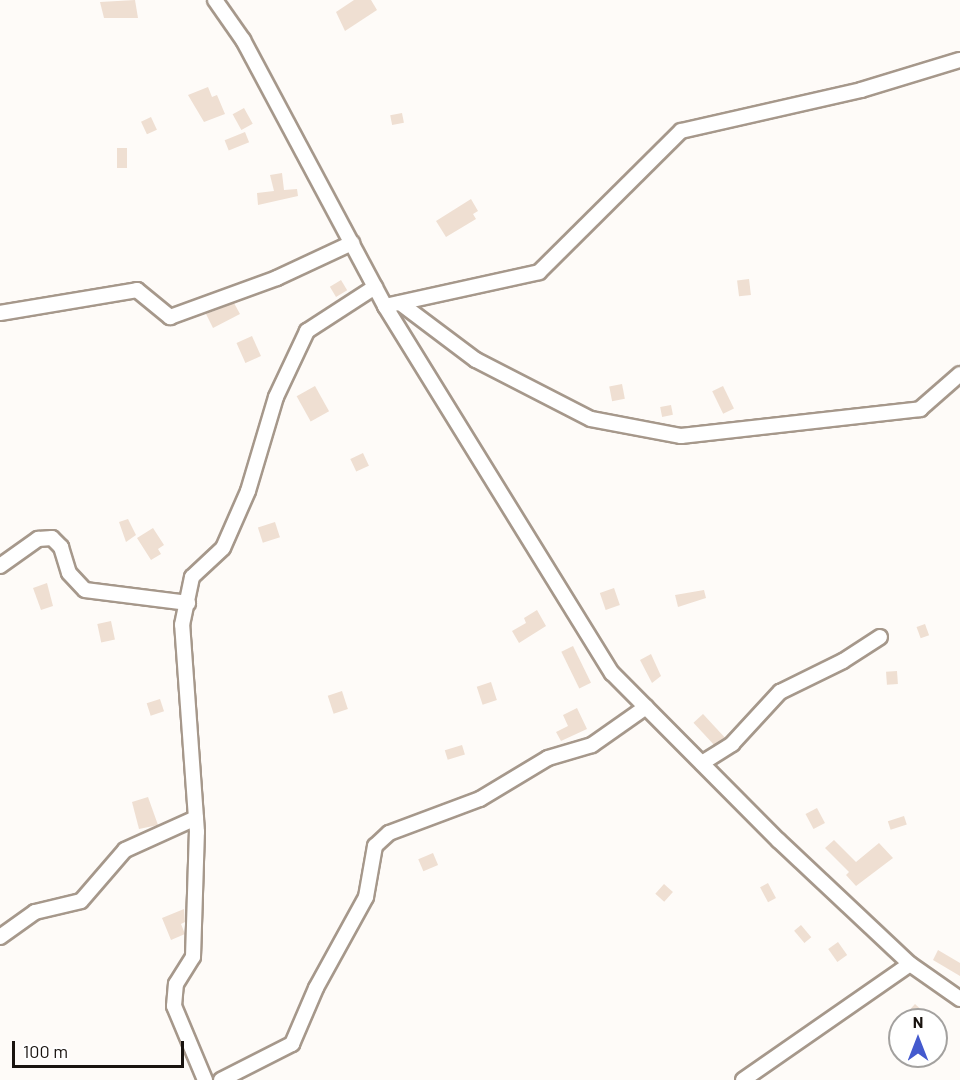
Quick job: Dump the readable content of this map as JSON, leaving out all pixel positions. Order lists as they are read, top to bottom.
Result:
{
  "scale_bar": "100 m",
  "north": "top"
}
